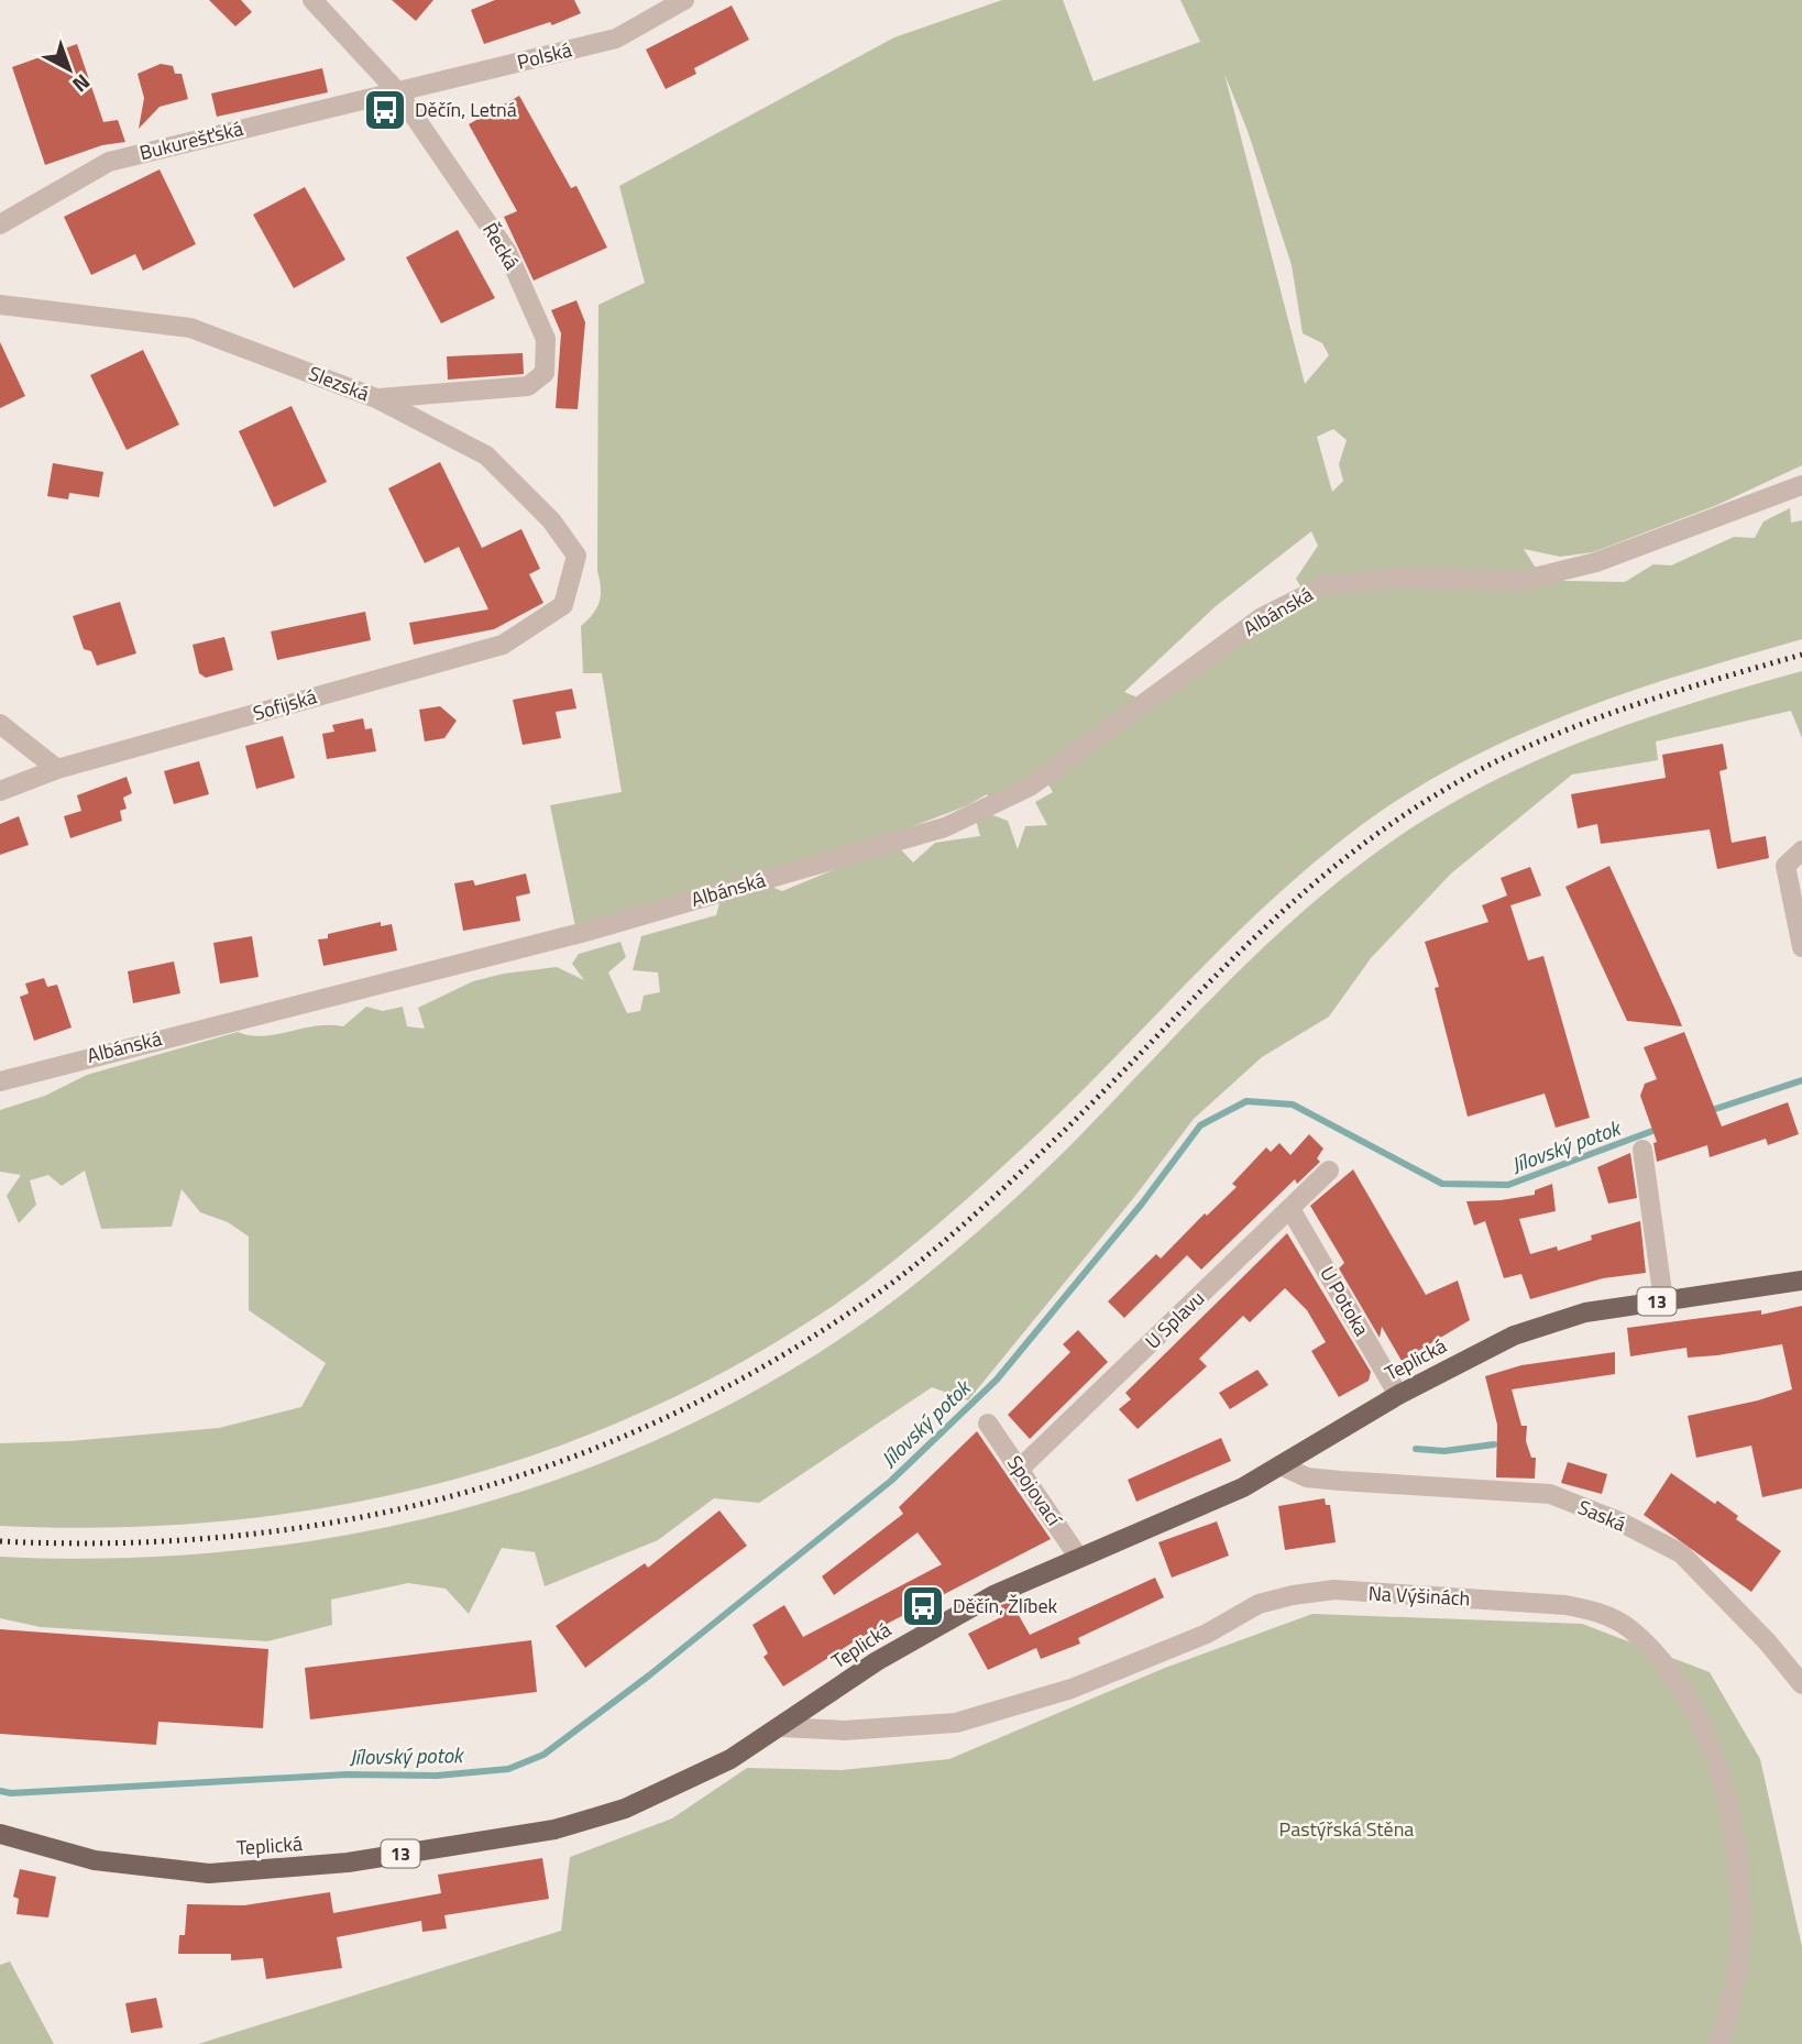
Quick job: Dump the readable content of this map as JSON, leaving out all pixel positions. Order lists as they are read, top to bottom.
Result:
{
  "streets": {
    "main road": ["13", "Teplická"],
    "street": [
      "Polská",
      "Bukurešťská",
      "Řecká",
      "Slezská",
      "Albánská",
      "Sofijská",
      "U Potoka",
      "U Splavu",
      "Spojovací",
      "Saská",
      "Na Výšinách"
    ]
  },
  "crossings": [
    ["Polská", "Bukurešťská"],
    ["Polská", "Řecká"],
    ["Bukurešťská", "Řecká"],
    ["Řecká", "Slezská"],
    ["Slezská", "Sofijská"],
    ["U Potoka", "U Splavu"],
    ["U Potoka", "Teplická"],
    ["U Splavu", "Spojovací"],
    ["Teplická", "Spojovací"],
    ["Teplická", "Saská"],
    ["Teplická", "Na Výšinách"]
  ],
  "water": ["Jílovský potok"],
  "parks": ["Pastýřská Stěna"],
  "places": {
    "bus stop": ["Děčín, Letná", "Děčín, Žlíbek"]
  },
  "north": "bottom right"
}
